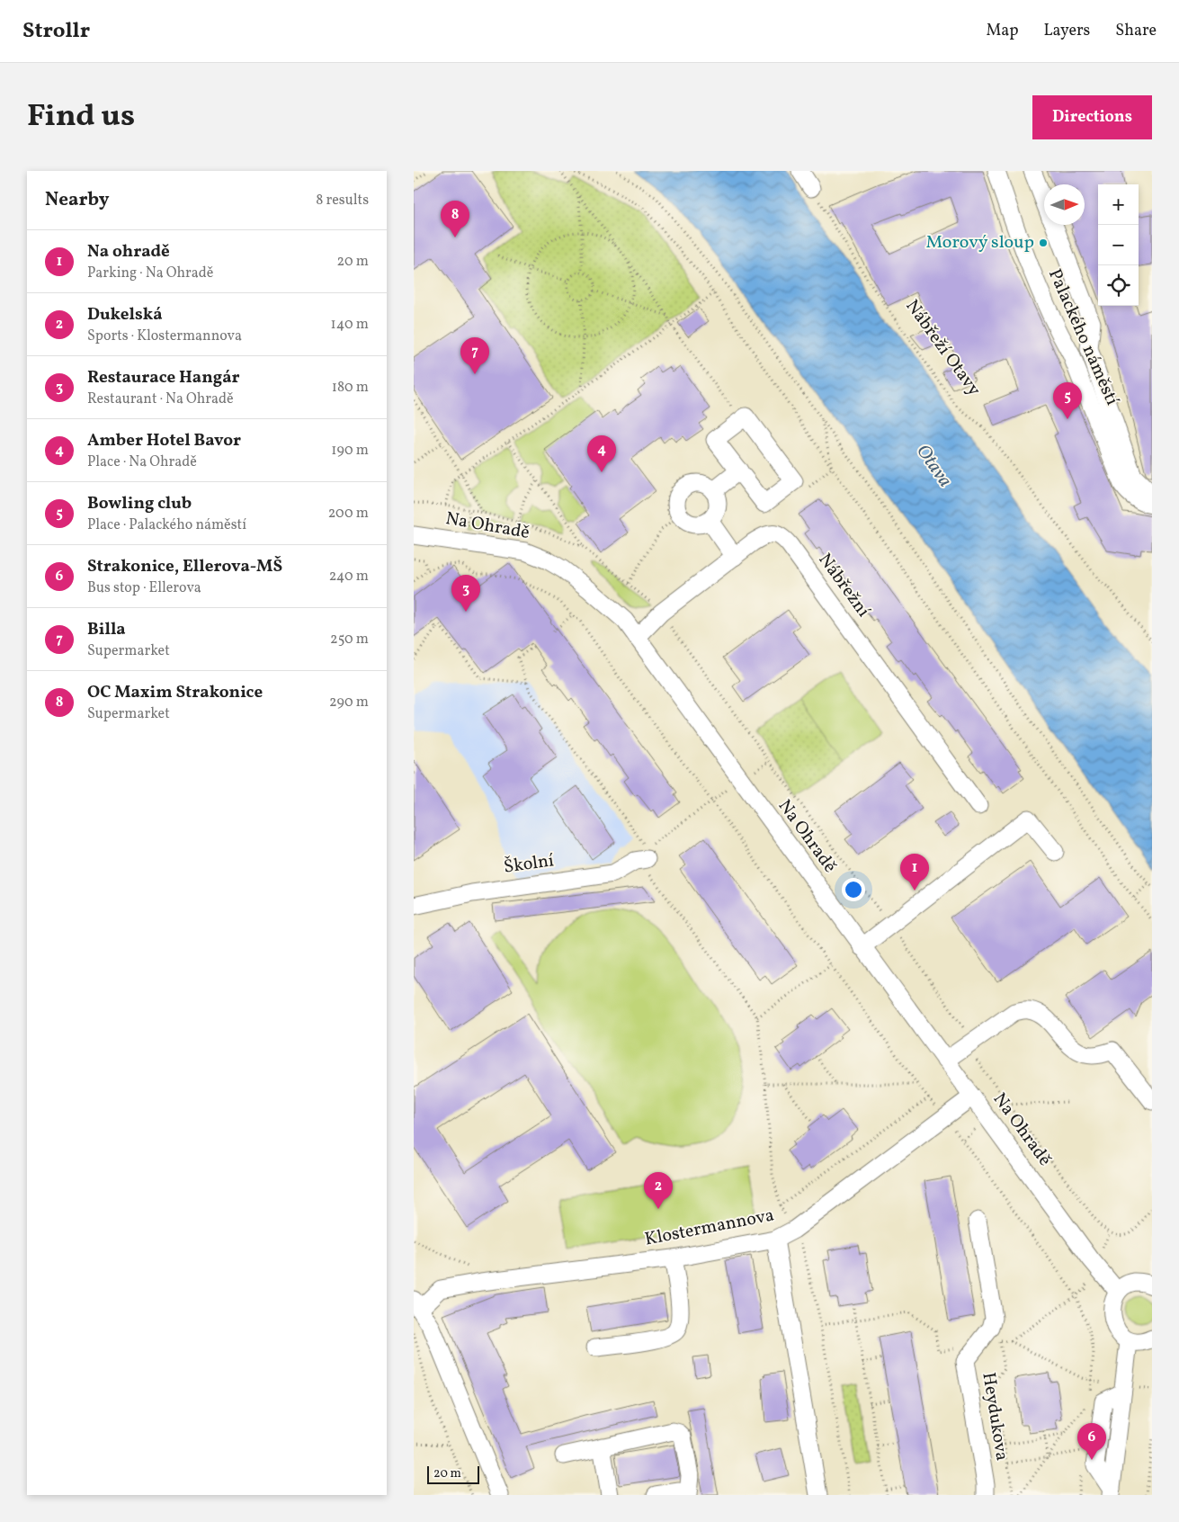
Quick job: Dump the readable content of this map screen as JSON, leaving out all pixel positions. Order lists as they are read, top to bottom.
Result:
{
  "streets": {
    "street": [
      "Palackého náměstí",
      "Na Ohradě",
      "Nábřežní",
      "Školní",
      "Klostermannova",
      "Heydukova"
    ],
    "path": ["Nábřeží Otavy"]
  },
  "crossings": [
    ["Na Ohradě", "Nábřežní"],
    ["Na Ohradě", "Klostermannova"]
  ],
  "water": ["Otava"],
  "places": ["Morový sloup"],
  "scale_bar": "20 m",
  "north": "right",
  "page": {
    "header": "Strollr",
    "nav": ["Map", "Layers", "Share"],
    "title": "Find us",
    "buttons": "Directions",
    "heading": ["Nearby", "8 results"],
    "map_buttons": ["+", "−"],
    "pins": [
      "8",
      "7",
      "5",
      "4",
      "3",
      "1",
      "2",
      "6"
    ],
    "list": [
      {
        "mark": "1",
        "name": "Na ohradě",
        "note": "Parking · Na Ohradě",
        "value": "20 m"
      },
      {
        "mark": "2",
        "name": "Dukelská",
        "note": "Sports · Klostermannova",
        "value": "140 m"
      },
      {
        "mark": "3",
        "name": "Restaurace Hangár",
        "note": "Restaurant · Na Ohradě",
        "value": "180 m"
      },
      {
        "mark": "4",
        "name": "Amber Hotel Bavor",
        "note": "Place · Na Ohradě",
        "value": "190 m"
      },
      {
        "mark": "5",
        "name": "Bowling club",
        "note": "Place · Palackého náměstí",
        "value": "200 m"
      },
      {
        "mark": "6",
        "name": "Strakonice, Ellerova-MŠ",
        "note": "Bus stop · Ellerova",
        "value": "240 m"
      },
      {
        "mark": "7",
        "name": "Billa",
        "note": "Supermarket",
        "value": "250 m"
      },
      {
        "mark": "8",
        "name": "OC Maxim Strakonice",
        "note": "Supermarket",
        "value": "290 m"
      }
    ],
    "scale": "20 m"
  }
}
